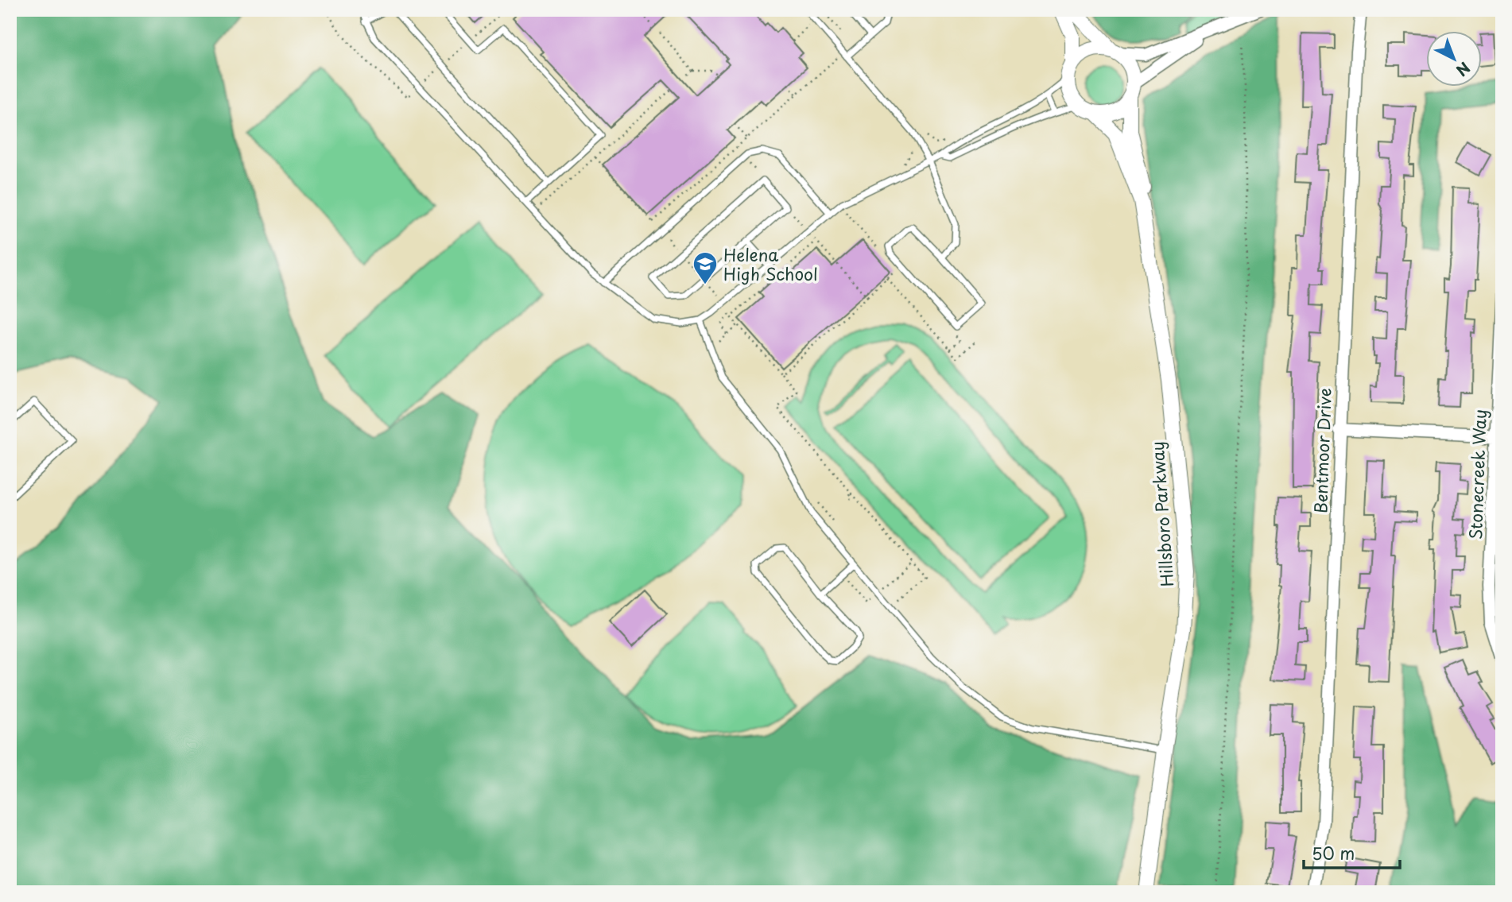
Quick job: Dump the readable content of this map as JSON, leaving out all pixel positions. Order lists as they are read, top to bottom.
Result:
{
  "streets": {
    "street": ["Bentmoor Drive", "Stonecreek Way", "Hillsboro Parkway"]
  },
  "places": {
    "school or university": ["Helena High School"]
  },
  "scale_bar": "50 m",
  "north": "bottom right"
}
